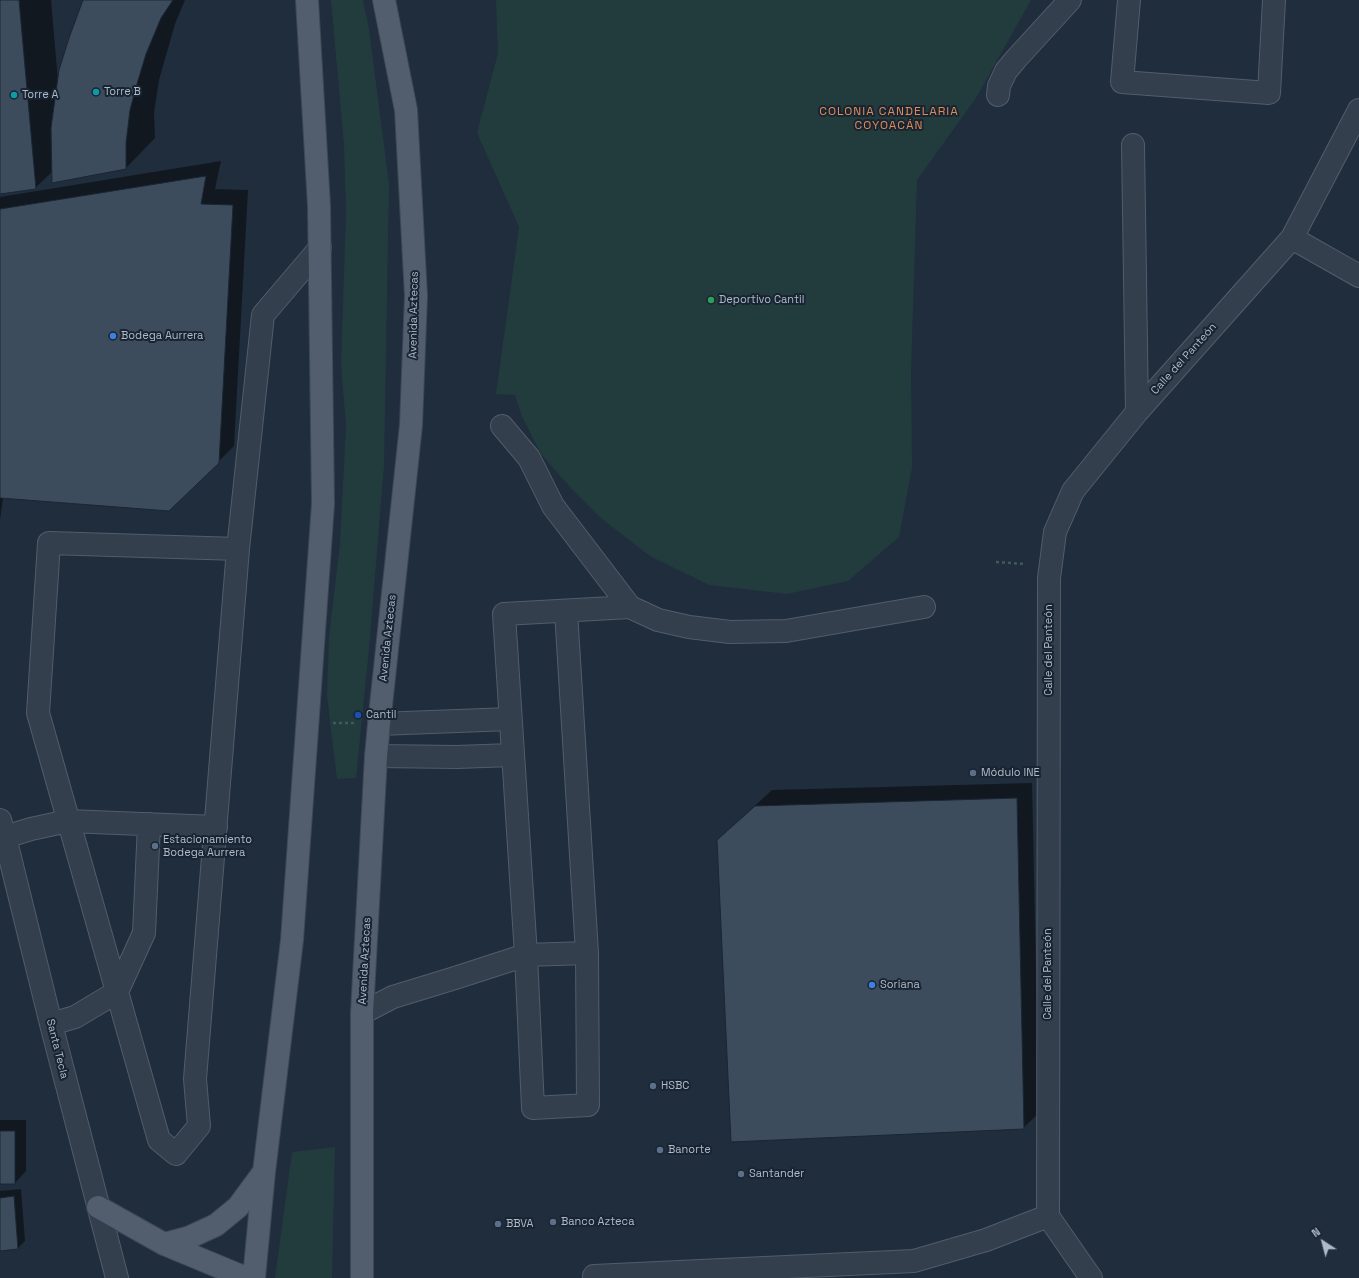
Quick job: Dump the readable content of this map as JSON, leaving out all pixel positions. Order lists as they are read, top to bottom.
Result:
{
  "streets": {
    "main road": ["Avenida Aztecas"],
    "street": ["Calle del Panteón", "Santa Tecla"]
  },
  "districts": ["COLONIA CANDELARIA COYOACÁN"],
  "places": [
    "Torre B",
    "Torre A",
    "Deportivo Cantil",
    "Bodega Aurrera",
    "Cantil",
    "Módulo INE",
    "Estacionamiento Bodega Aurrera",
    "Soriana",
    "HSBC",
    "Banorte",
    "Santander",
    "Banco Azteca",
    "BBVA"
  ],
  "north": "top left"
}
